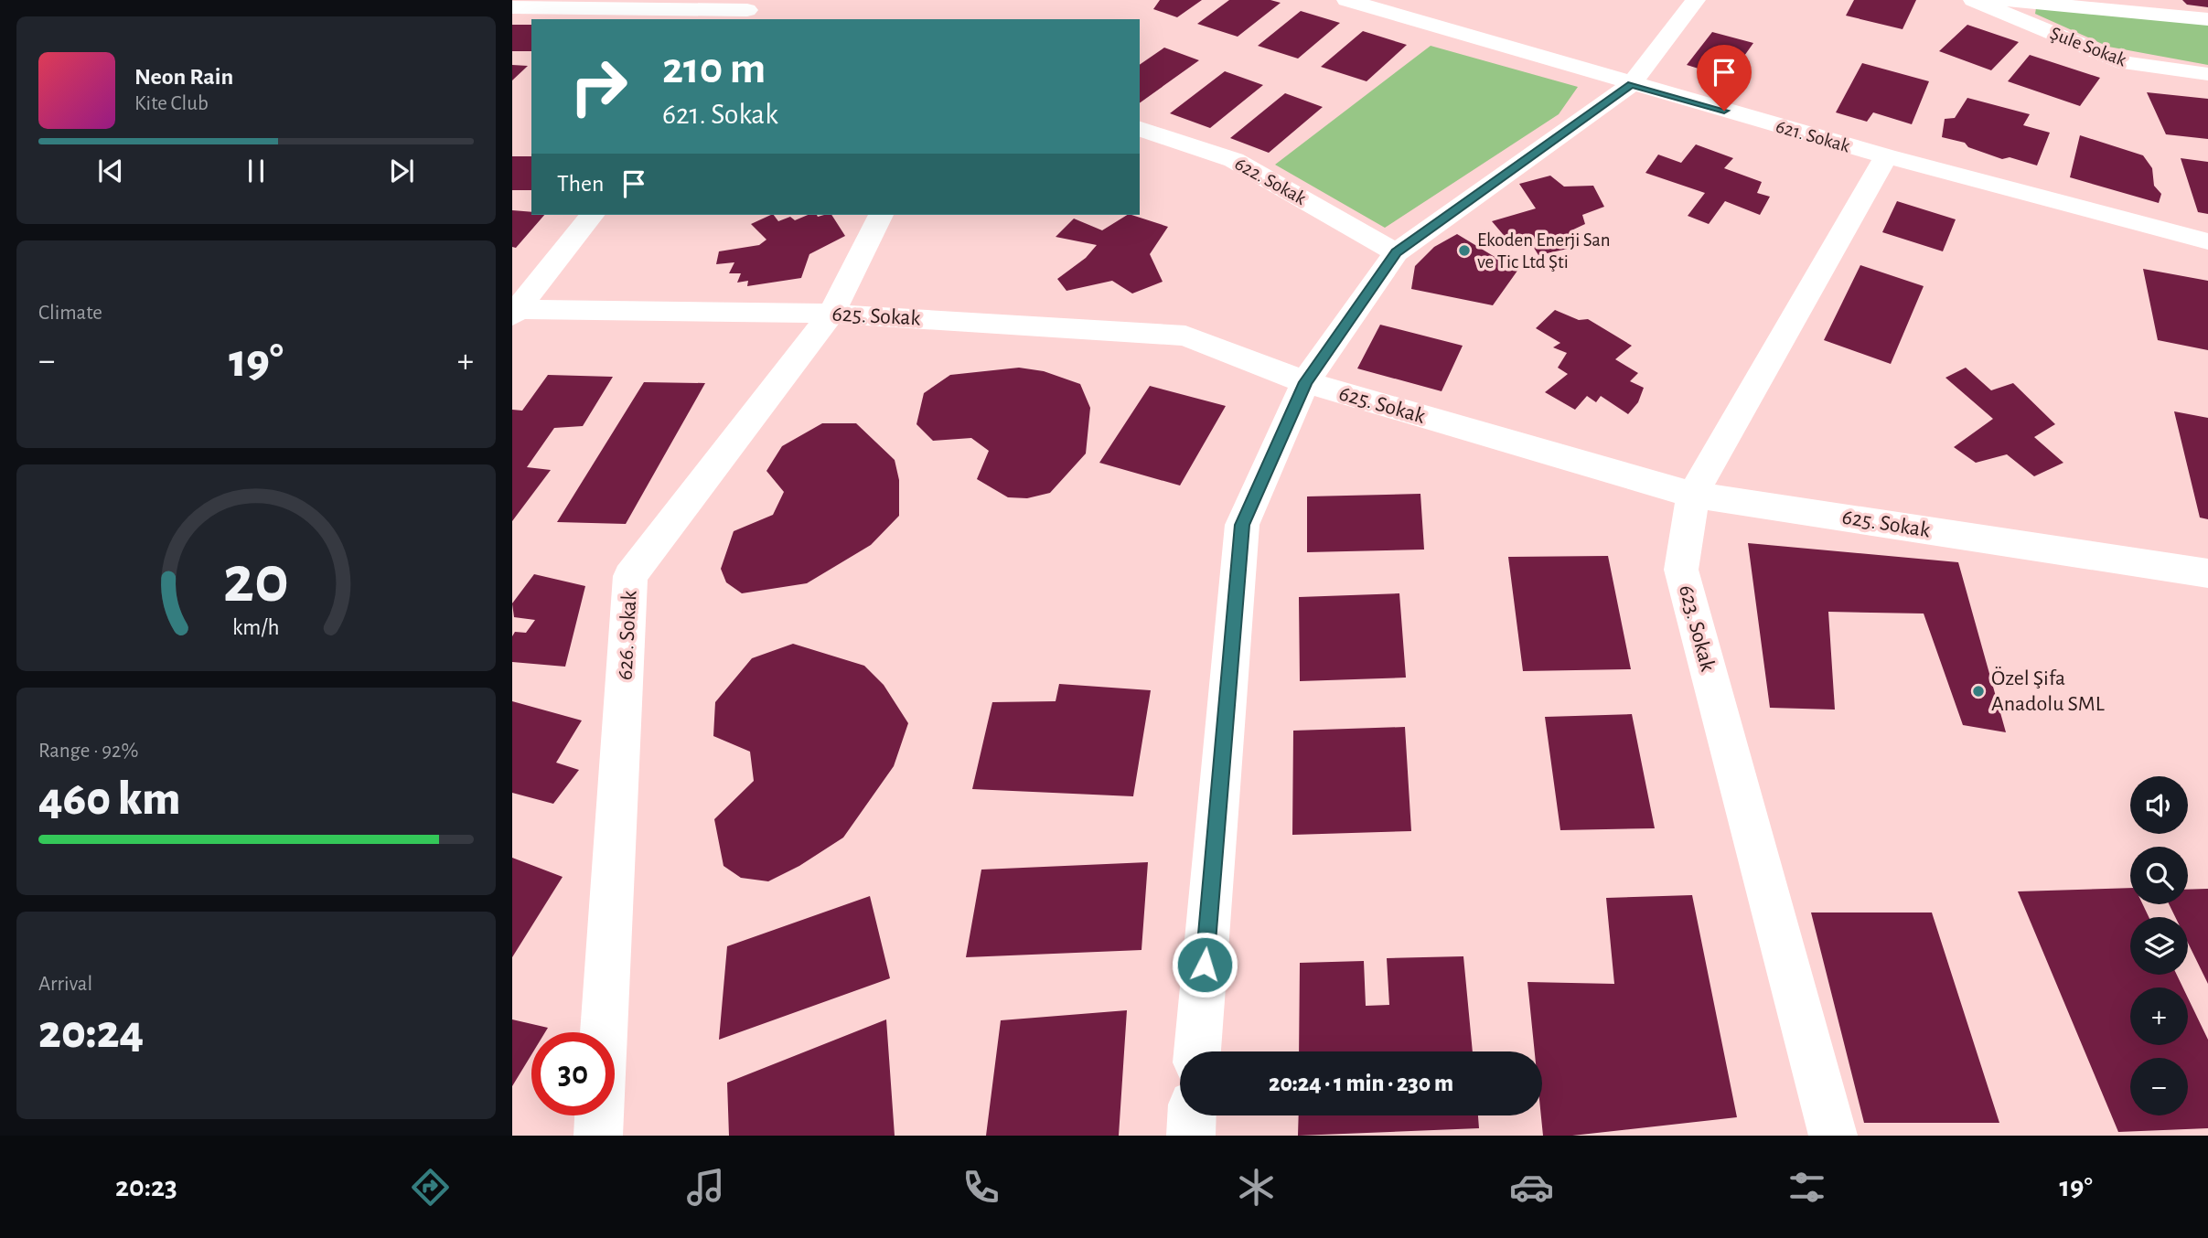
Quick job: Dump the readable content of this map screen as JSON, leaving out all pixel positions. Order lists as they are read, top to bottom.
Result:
{
  "streets": {
    "street": [
      "Şule Sokak",
      "621. Sokak",
      "622. Sokak",
      "625. Sokak",
      "623. Sokak",
      "626. Sokak"
    ]
  },
  "crossings": [
    ["621. Sokak", "623. Sokak"],
    ["625. Sokak", "623. Sokak"],
    ["625. Sokak", "626. Sokak"]
  ],
  "places": ["Ekoden Enerji San ve Tic Ltd Şti", "Özel Şifa Anadolu SML"],
  "page": {
    "turn": ["210 m", "621. Sokak"],
    "song": ["Neon Rain", "Kite Club"],
    "then": "Then",
    "tile": [
      "Climate",
      ["Range · 92%", "460 km"],
      ["Arrival", "20:24"]
    ],
    "heat": ["−", "19°", "+"],
    "map_buttons": ["+", "−"],
    "limit": "30",
    "trip": "20:24 · 1 min · 230 m",
    "tabs": ["20:23", "19°"],
    "gauge": ["20", "km/h"]
  }
}
